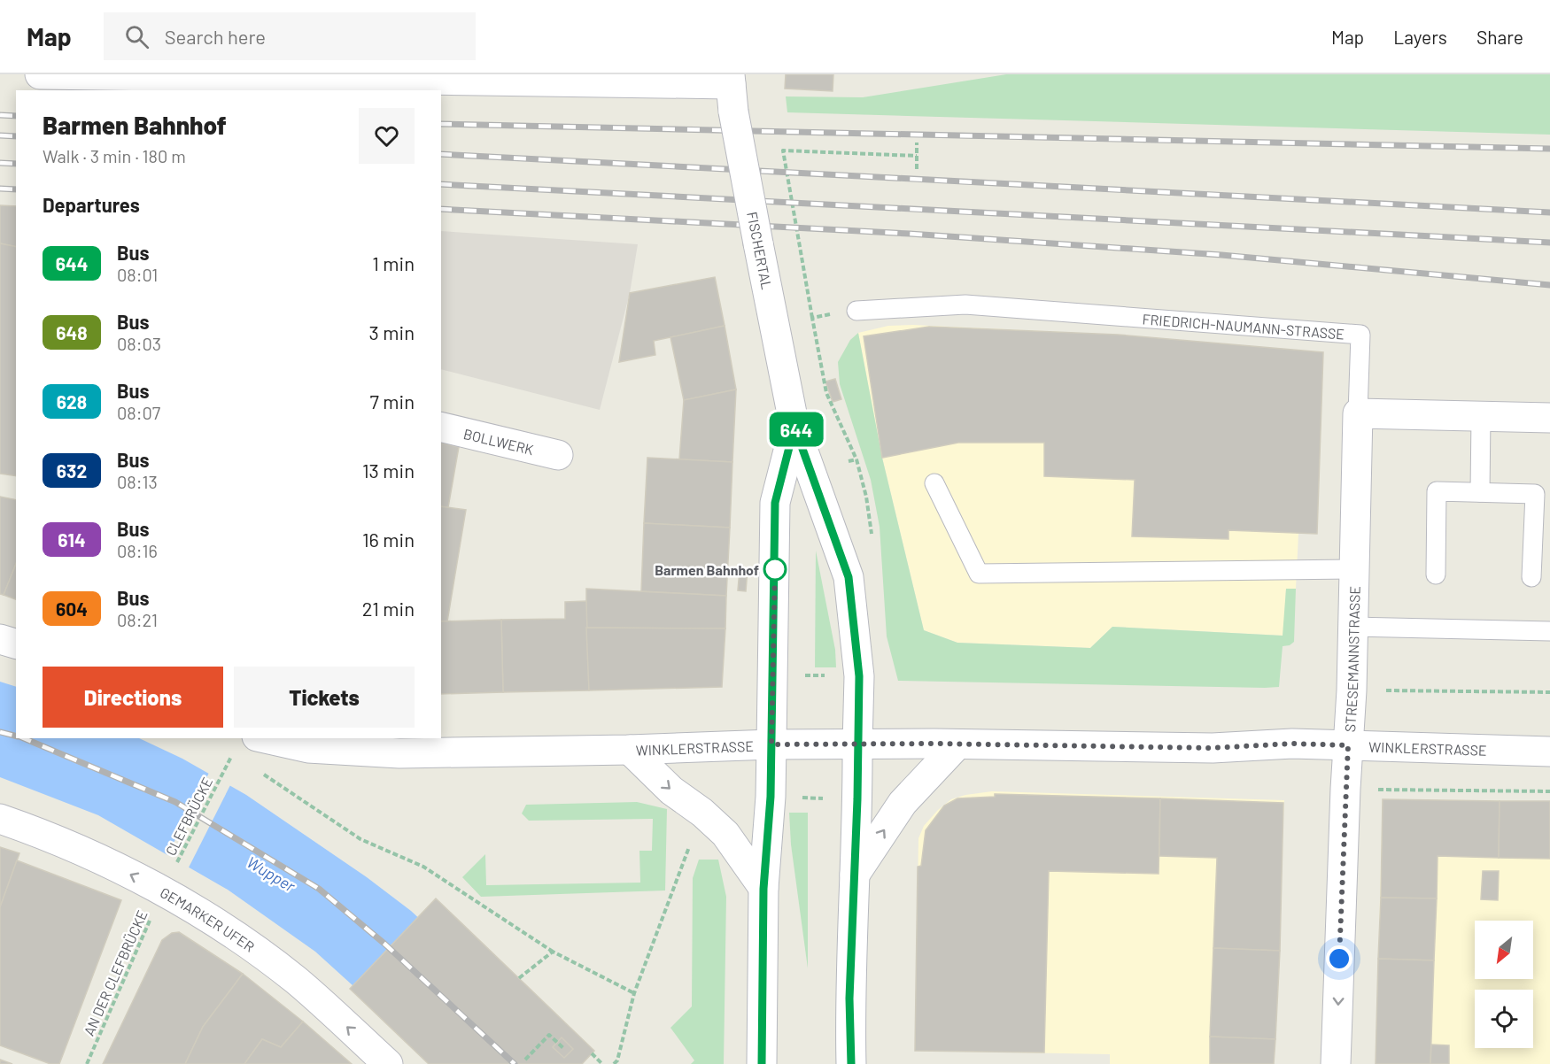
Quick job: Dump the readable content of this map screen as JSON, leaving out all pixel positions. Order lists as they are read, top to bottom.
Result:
{
  "streets": {
    "street": [
      "FISCHERTAL",
      "BOLLWERK",
      "STRESEMANNSTRASSE",
      "WINKLERSTRASSE",
      "GEMARKER UFER"
    ],
    "lane": ["FRIEDRICH-NAUMANN-STRASSE"],
    "path": ["CLEFBRÜCKE", "AN DER CLEFBRÜCKE"]
  },
  "crossings": [
    ["FISCHERTAL", "WINKLERSTRASSE"],
    ["FRIEDRICH-NAUMANN-STRASSE", "STRESEMANNSTRASSE"],
    ["STRESEMANNSTRASSE", "WINKLERSTRASSE"],
    ["CLEFBRÜCKE", "GEMARKER UFER"],
    ["CLEFBRÜCKE", "AN DER CLEFBRÜCKE"],
    ["GEMARKER UFER", "AN DER CLEFBRÜCKE"]
  ],
  "one_way": ["STRESEMANNSTRASSE", "GEMARKER UFER"],
  "water": ["Wupper"],
  "places": ["Barmen Bahnhof"],
  "lines": ["bus line 644"],
  "north": "bottom left",
  "page": {
    "header": "Map",
    "search": "Search here",
    "nav": ["Map", "Layers", "Share"],
    "on_map": "644",
    "heading": [
      ["Barmen Bahnhof", "Walk · 3 min · 180 m"],
      "Departures"
    ],
    "list": [
      {
        "mark": "644",
        "name": "Bus",
        "note": "08:01",
        "value": "1 min"
      },
      {
        "mark": "648",
        "name": "Bus",
        "note": "08:03",
        "value": "3 min"
      },
      {
        "mark": "628",
        "name": "Bus",
        "note": "08:07",
        "value": "7 min"
      },
      {
        "mark": "632",
        "name": "Bus",
        "note": "08:13",
        "value": "13 min"
      },
      {
        "mark": "614",
        "name": "Bus",
        "note": "08:16",
        "value": "16 min"
      },
      {
        "mark": "604",
        "name": "Bus",
        "note": "08:21",
        "value": "21 min"
      }
    ],
    "buttons": ["Directions", "Tickets"]
  }
}
